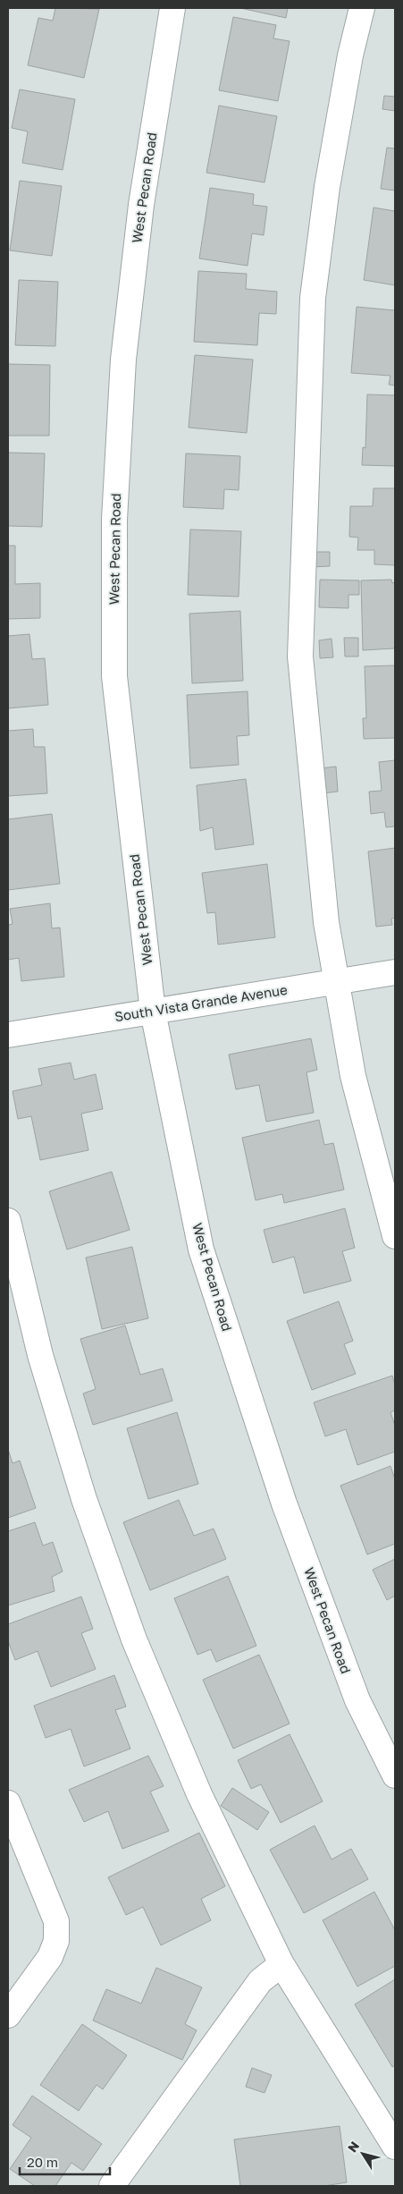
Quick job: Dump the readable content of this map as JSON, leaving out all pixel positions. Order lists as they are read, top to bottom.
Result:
{
  "streets": {
    "street": ["West Pecan Road", "South Vista Grande Avenue"]
  },
  "crossings": [
    ["West Pecan Road", "South Vista Grande Avenue"]
  ],
  "scale_bar": "20 m",
  "north": "top left"
}
